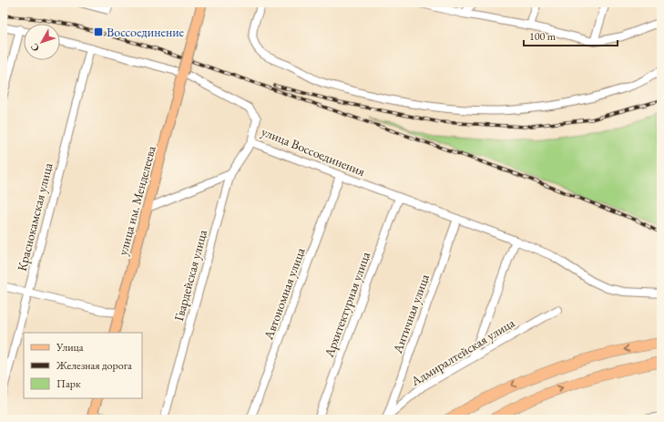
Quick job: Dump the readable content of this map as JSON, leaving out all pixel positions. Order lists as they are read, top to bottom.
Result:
{
  "streets": {
    "main road": ["улица им. Менделеева"],
    "street": [
      "улица Воссоединения",
      "Краснокамская улица",
      "Гвардейская улица",
      "Автономная улица",
      "Архитектурная улица",
      "Античная улица",
      "Адмиралтейская улица"
    ]
  },
  "crossings": [
    ["улица Воссоединения", "улица им. Менделеева"],
    ["улица Воссоединения", "Краснокамская улица"],
    ["улица Воссоединения", "Гвардейская улица"],
    ["улица Воссоединения", "Автономная улица"],
    ["улица Воссоединения", "Архитектурная улица"],
    ["улица Воссоединения", "Античная улица"],
    ["Античная улица", "Адмиралтейская улица"]
  ],
  "places": {
    "transit": ["Воссоединение"]
  },
  "legend": ["Улица", "Железная дорога", "Парк"],
  "scale_bar": "100 m",
  "north": "bottom left"
}
